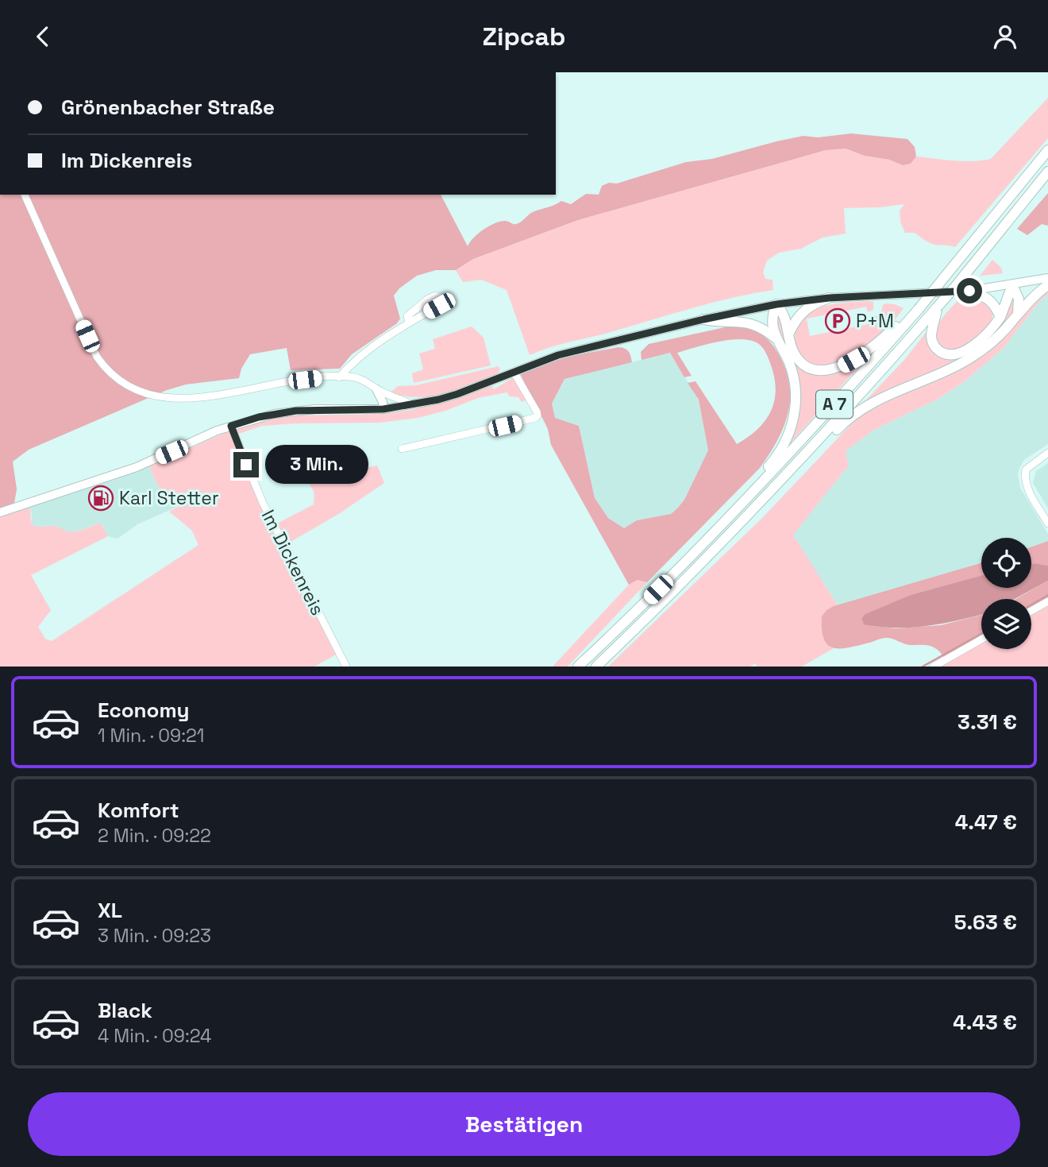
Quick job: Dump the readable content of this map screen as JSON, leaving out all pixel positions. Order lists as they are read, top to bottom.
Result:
{
  "streets": {
    "highway": ["A 7"],
    "street": ["Im Dickenreis"]
  },
  "places": {
    "parking": ["P+M"],
    "fuel station": ["Karl Stetter"]
  },
  "page": {
    "header": "Zipcab",
    "banner": ["Grönenbacher Straße", "Im Dickenreis"],
    "bubble": "3 Min.",
    "list": [
      {
        "name": "Economy",
        "note": "1 Min. · 09:21",
        "value": "3.31 €"
      },
      {
        "name": "Komfort",
        "note": "2 Min. · 09:22",
        "value": "4.47 €"
      },
      {
        "name": "XL",
        "note": "3 Min. · 09:23",
        "value": "5.63 €"
      },
      {
        "name": "Black",
        "note": "4 Min. · 09:24",
        "value": "4.43 €"
      }
    ],
    "buttons": "Bestätigen"
  }
}
